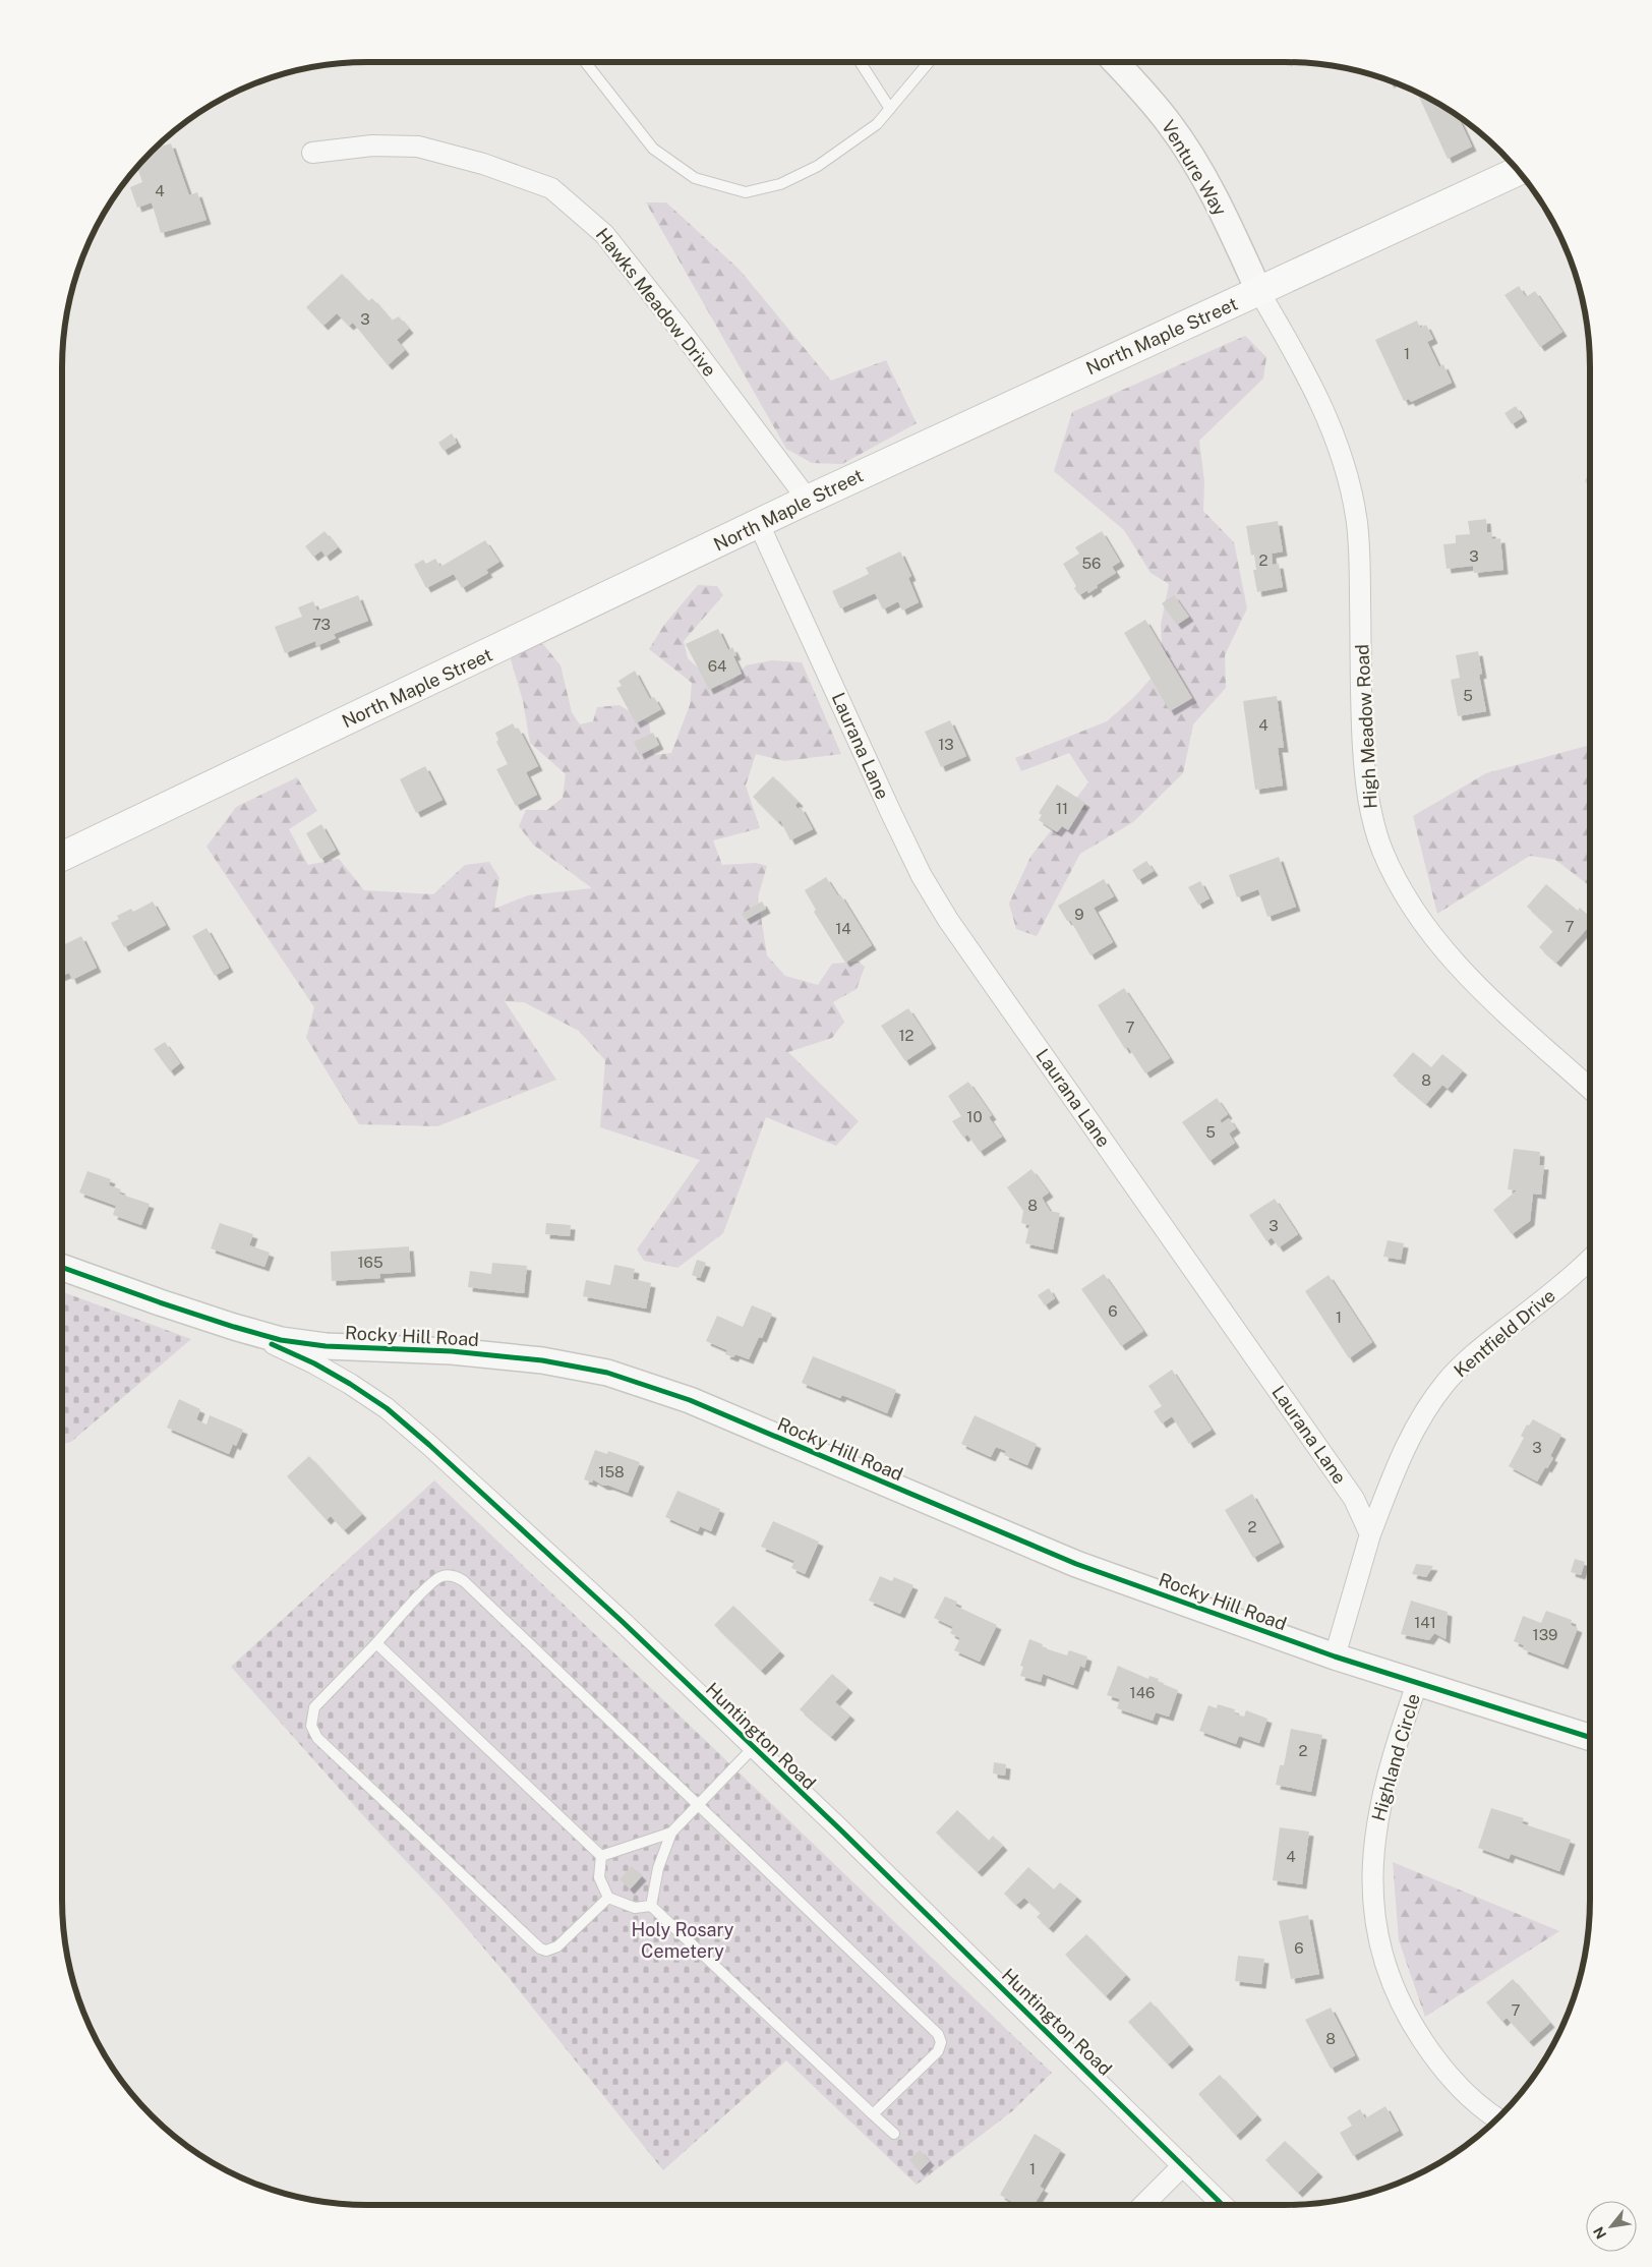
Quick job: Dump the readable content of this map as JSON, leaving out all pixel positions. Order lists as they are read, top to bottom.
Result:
{
  "streets": {
    "main road": ["North Maple Street"],
    "street": [
      "Venture Way",
      "Hawks Meadow Drive",
      "High Meadow Road",
      "Laurana Lane",
      "Kentfield Drive",
      "Rocky Hill Road",
      "Huntington Road",
      "Highland Circle"
    ]
  },
  "crossings": [
    ["Venture Way", "North Maple Street"],
    ["Venture Way", "High Meadow Road"],
    ["Hawks Meadow Drive", "North Maple Street"],
    ["North Maple Street", "High Meadow Road"],
    ["North Maple Street", "Laurana Lane"],
    ["Laurana Lane", "Kentfield Drive"],
    ["Rocky Hill Road", "Huntington Road"],
    ["Rocky Hill Road", "Highland Circle"]
  ],
  "parks": ["Holy Rosary Cemetery"],
  "house_numbers": [
    "4",
    "3",
    "1",
    "3",
    "2",
    "56",
    "73",
    "64",
    "5",
    "4",
    "13",
    "11",
    "9",
    "7",
    "14",
    "7",
    "12",
    "8",
    "10",
    "5",
    "8",
    "3",
    "165",
    "6",
    "1",
    "3",
    "158",
    "2",
    "141",
    "139",
    "146",
    "2",
    "4",
    "6",
    "7",
    "8",
    "1"
  ],
  "north": "bottom left"
}
